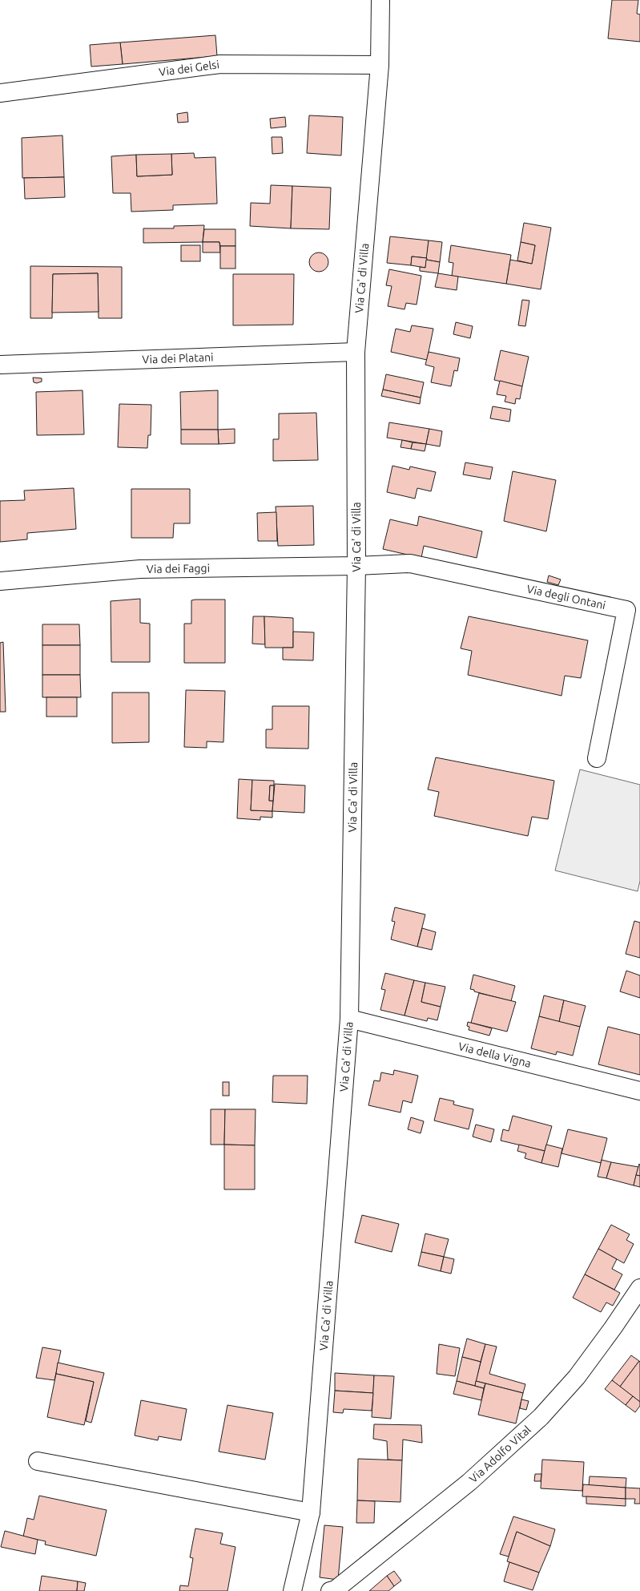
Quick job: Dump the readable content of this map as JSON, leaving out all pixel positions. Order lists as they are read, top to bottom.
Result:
{
  "streets": {
    "street": [
      "Via dei Gelsi",
      "Via Ca' di Villa",
      "Via dei Platani",
      "Via dei Faggi",
      "Via degli Ontani",
      "Via della Vigna",
      "Via Adolfo Vital"
    ]
  },
  "crossings": [
    ["Via dei Gelsi", "Via Ca' di Villa"],
    ["Via Ca' di Villa", "Via dei Platani"],
    ["Via Ca' di Villa", "Via dei Faggi"],
    ["Via Ca' di Villa", "Via degli Ontani"],
    ["Via Ca' di Villa", "Via della Vigna"],
    ["Via dei Faggi", "Via degli Ontani"]
  ]
}
